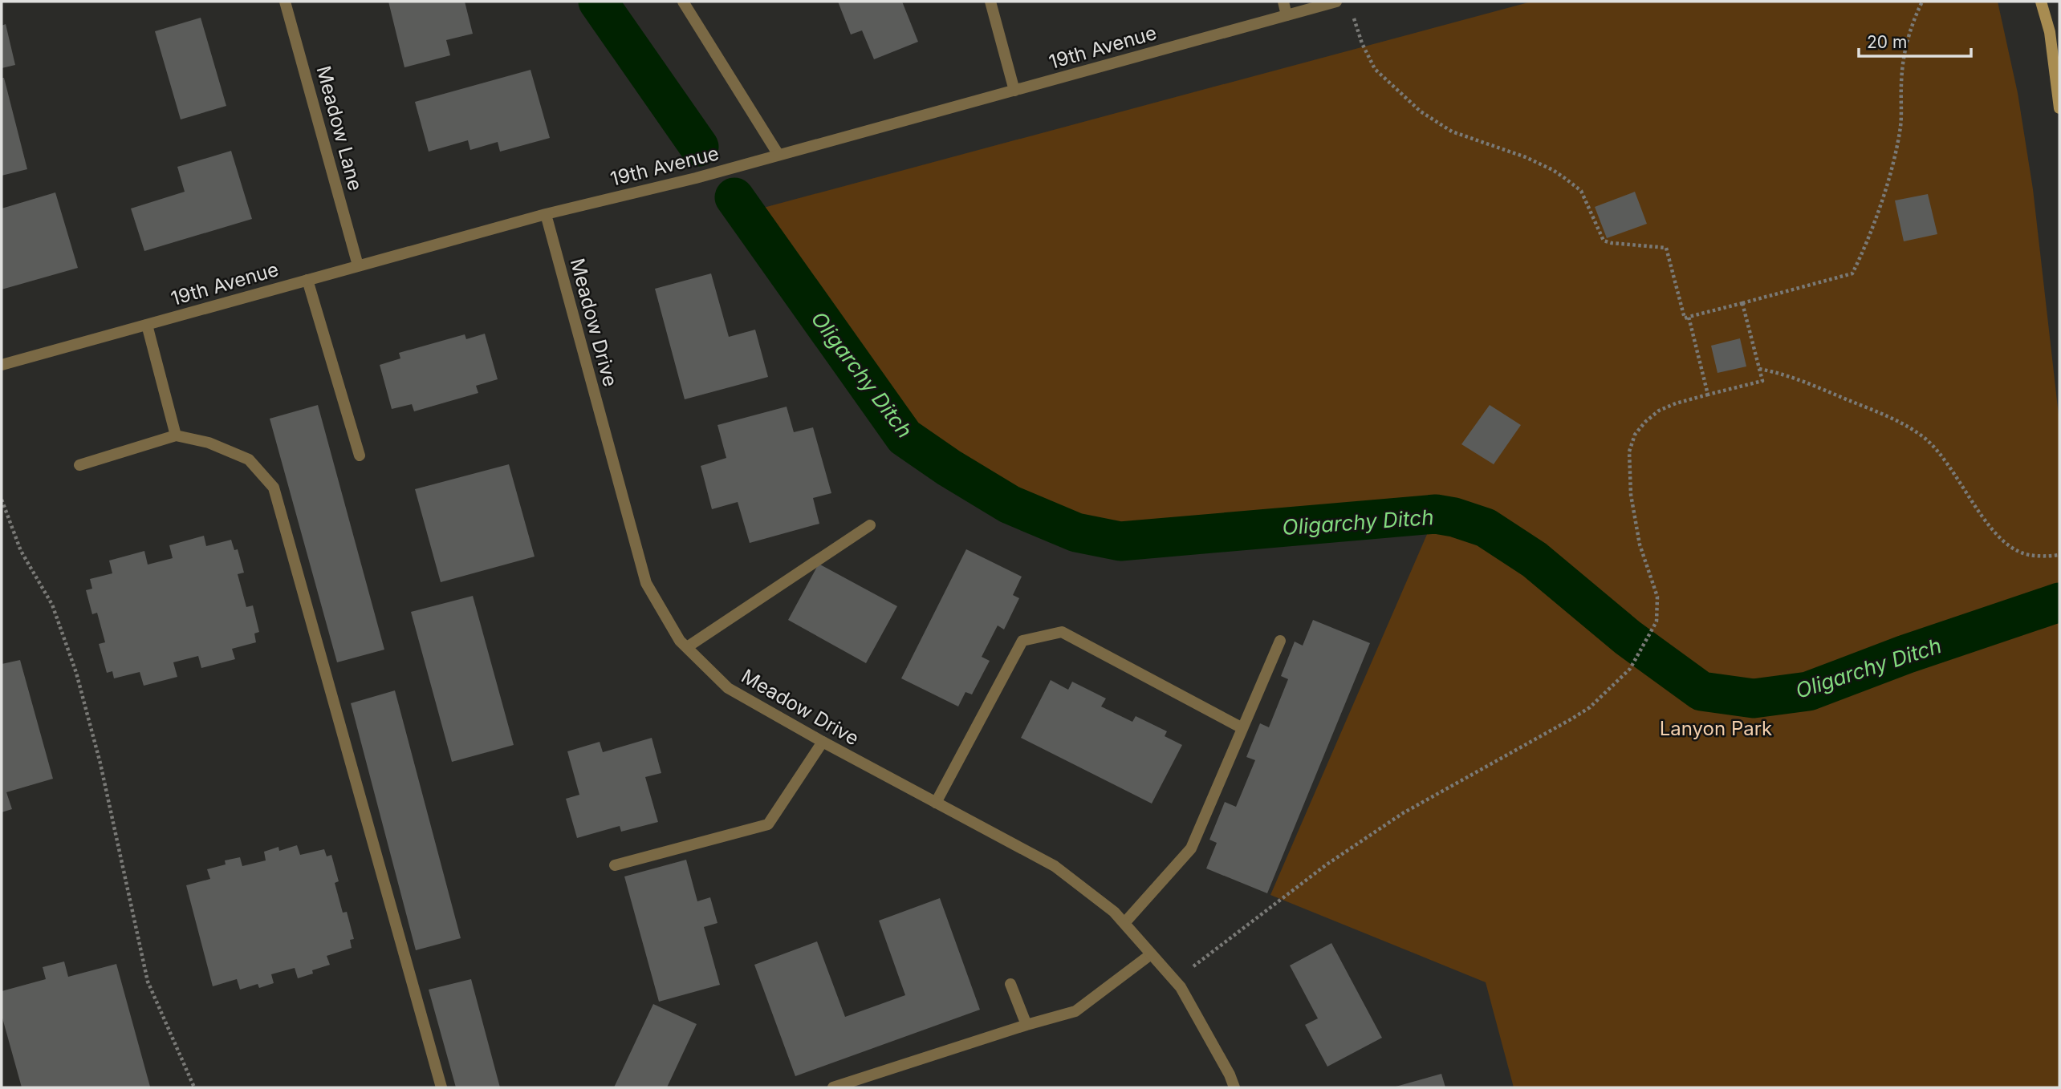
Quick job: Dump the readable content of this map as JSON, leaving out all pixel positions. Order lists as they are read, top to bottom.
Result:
{
  "streets": {
    "street": ["19th Avenue", "Meadow Lane", "Meadow Drive"]
  },
  "crossings": [
    ["19th Avenue", "Meadow Lane"],
    ["19th Avenue", "Meadow Drive"]
  ],
  "water": ["Oligarchy Ditch"],
  "parks": ["Lanyon Park"],
  "scale_bar": "20 m"
}
